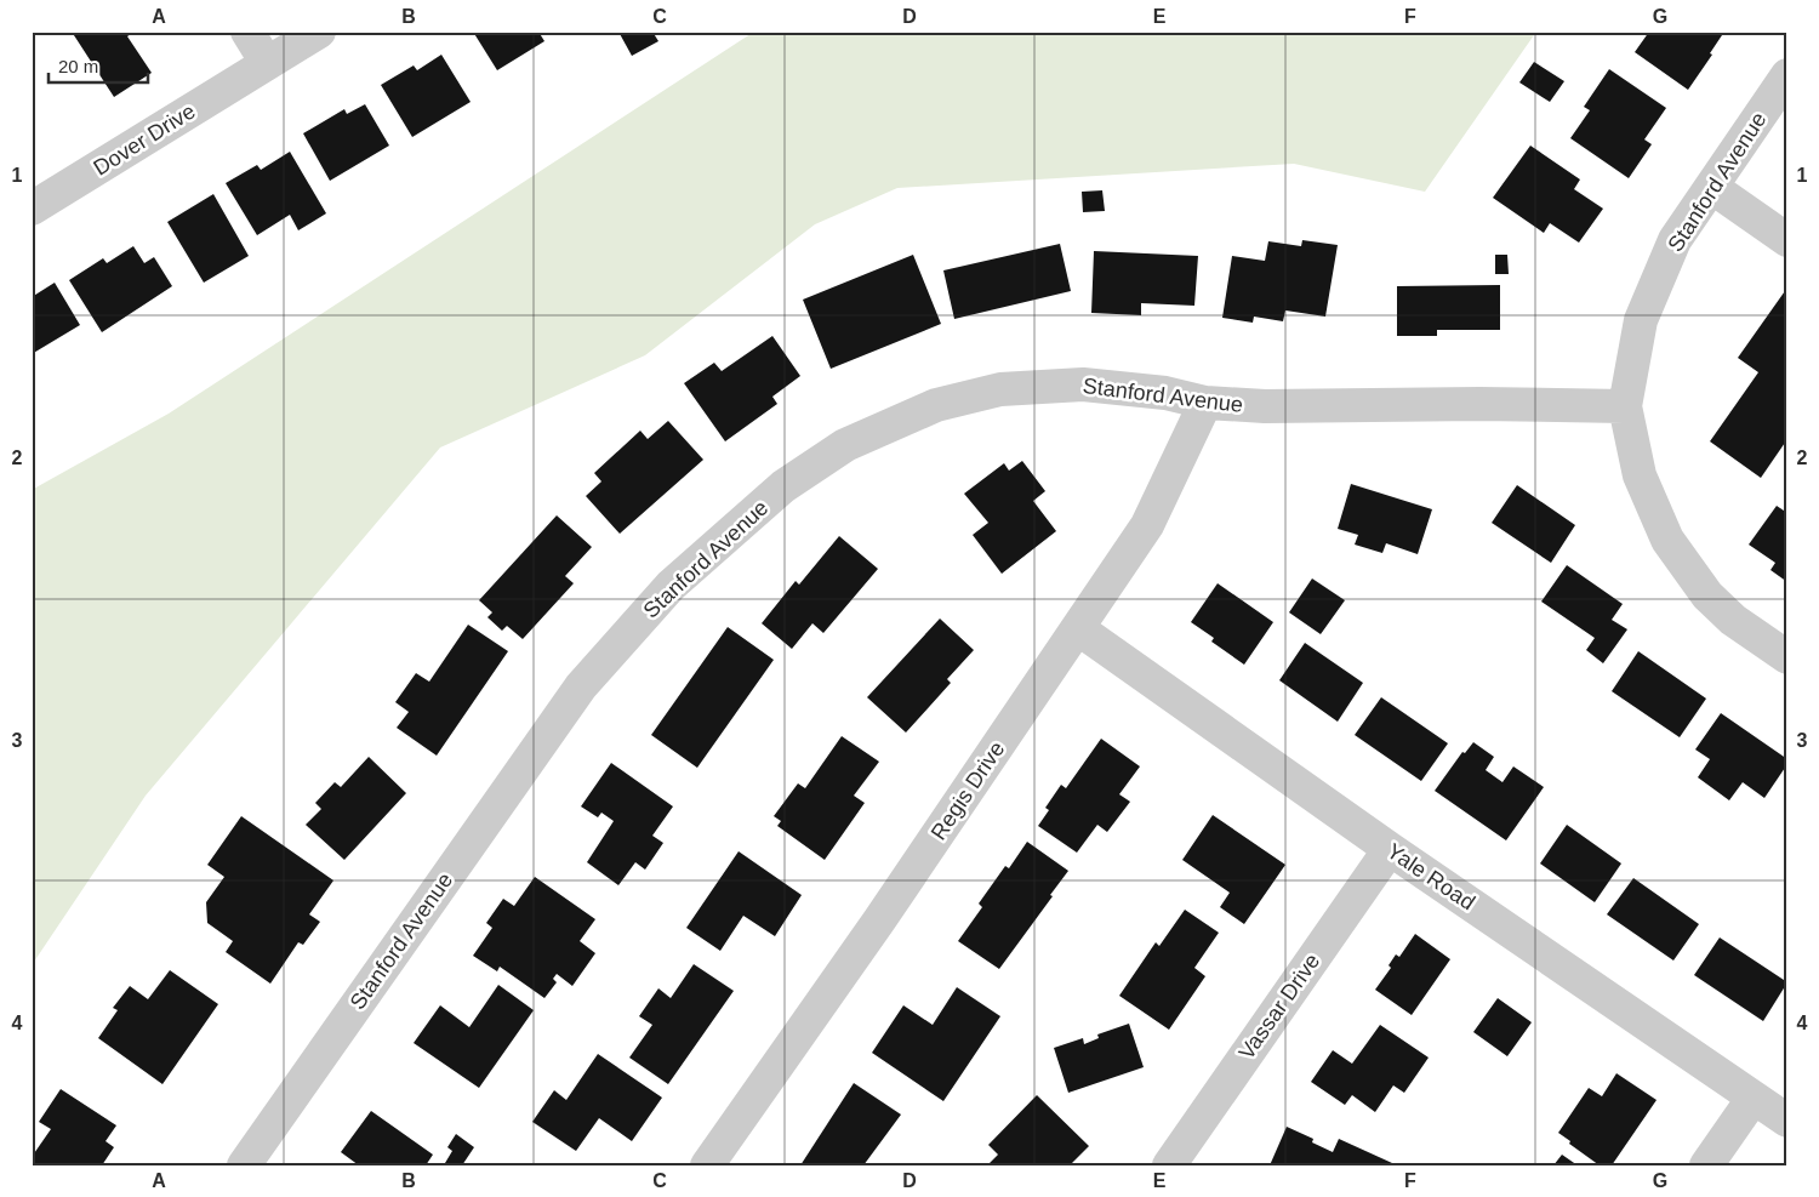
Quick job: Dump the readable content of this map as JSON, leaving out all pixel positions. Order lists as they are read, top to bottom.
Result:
{
  "streets": {
    "street": [
      "Dover Drive",
      "Stanford Avenue",
      "Regis Drive",
      "Yale Road",
      "Vassar Drive"
    ]
  },
  "crossings": [
    ["Stanford Avenue", "Regis Drive"],
    ["Regis Drive", "Yale Road"],
    ["Yale Road", "Vassar Drive"]
  ],
  "scale_bar": "20 m",
  "grid": {
    "columns": [
      "A",
      "B",
      "C",
      "D",
      "E",
      "F",
      "G"
    ],
    "rows": [
      "1",
      "2",
      "3",
      "4"
    ]
  }
}
